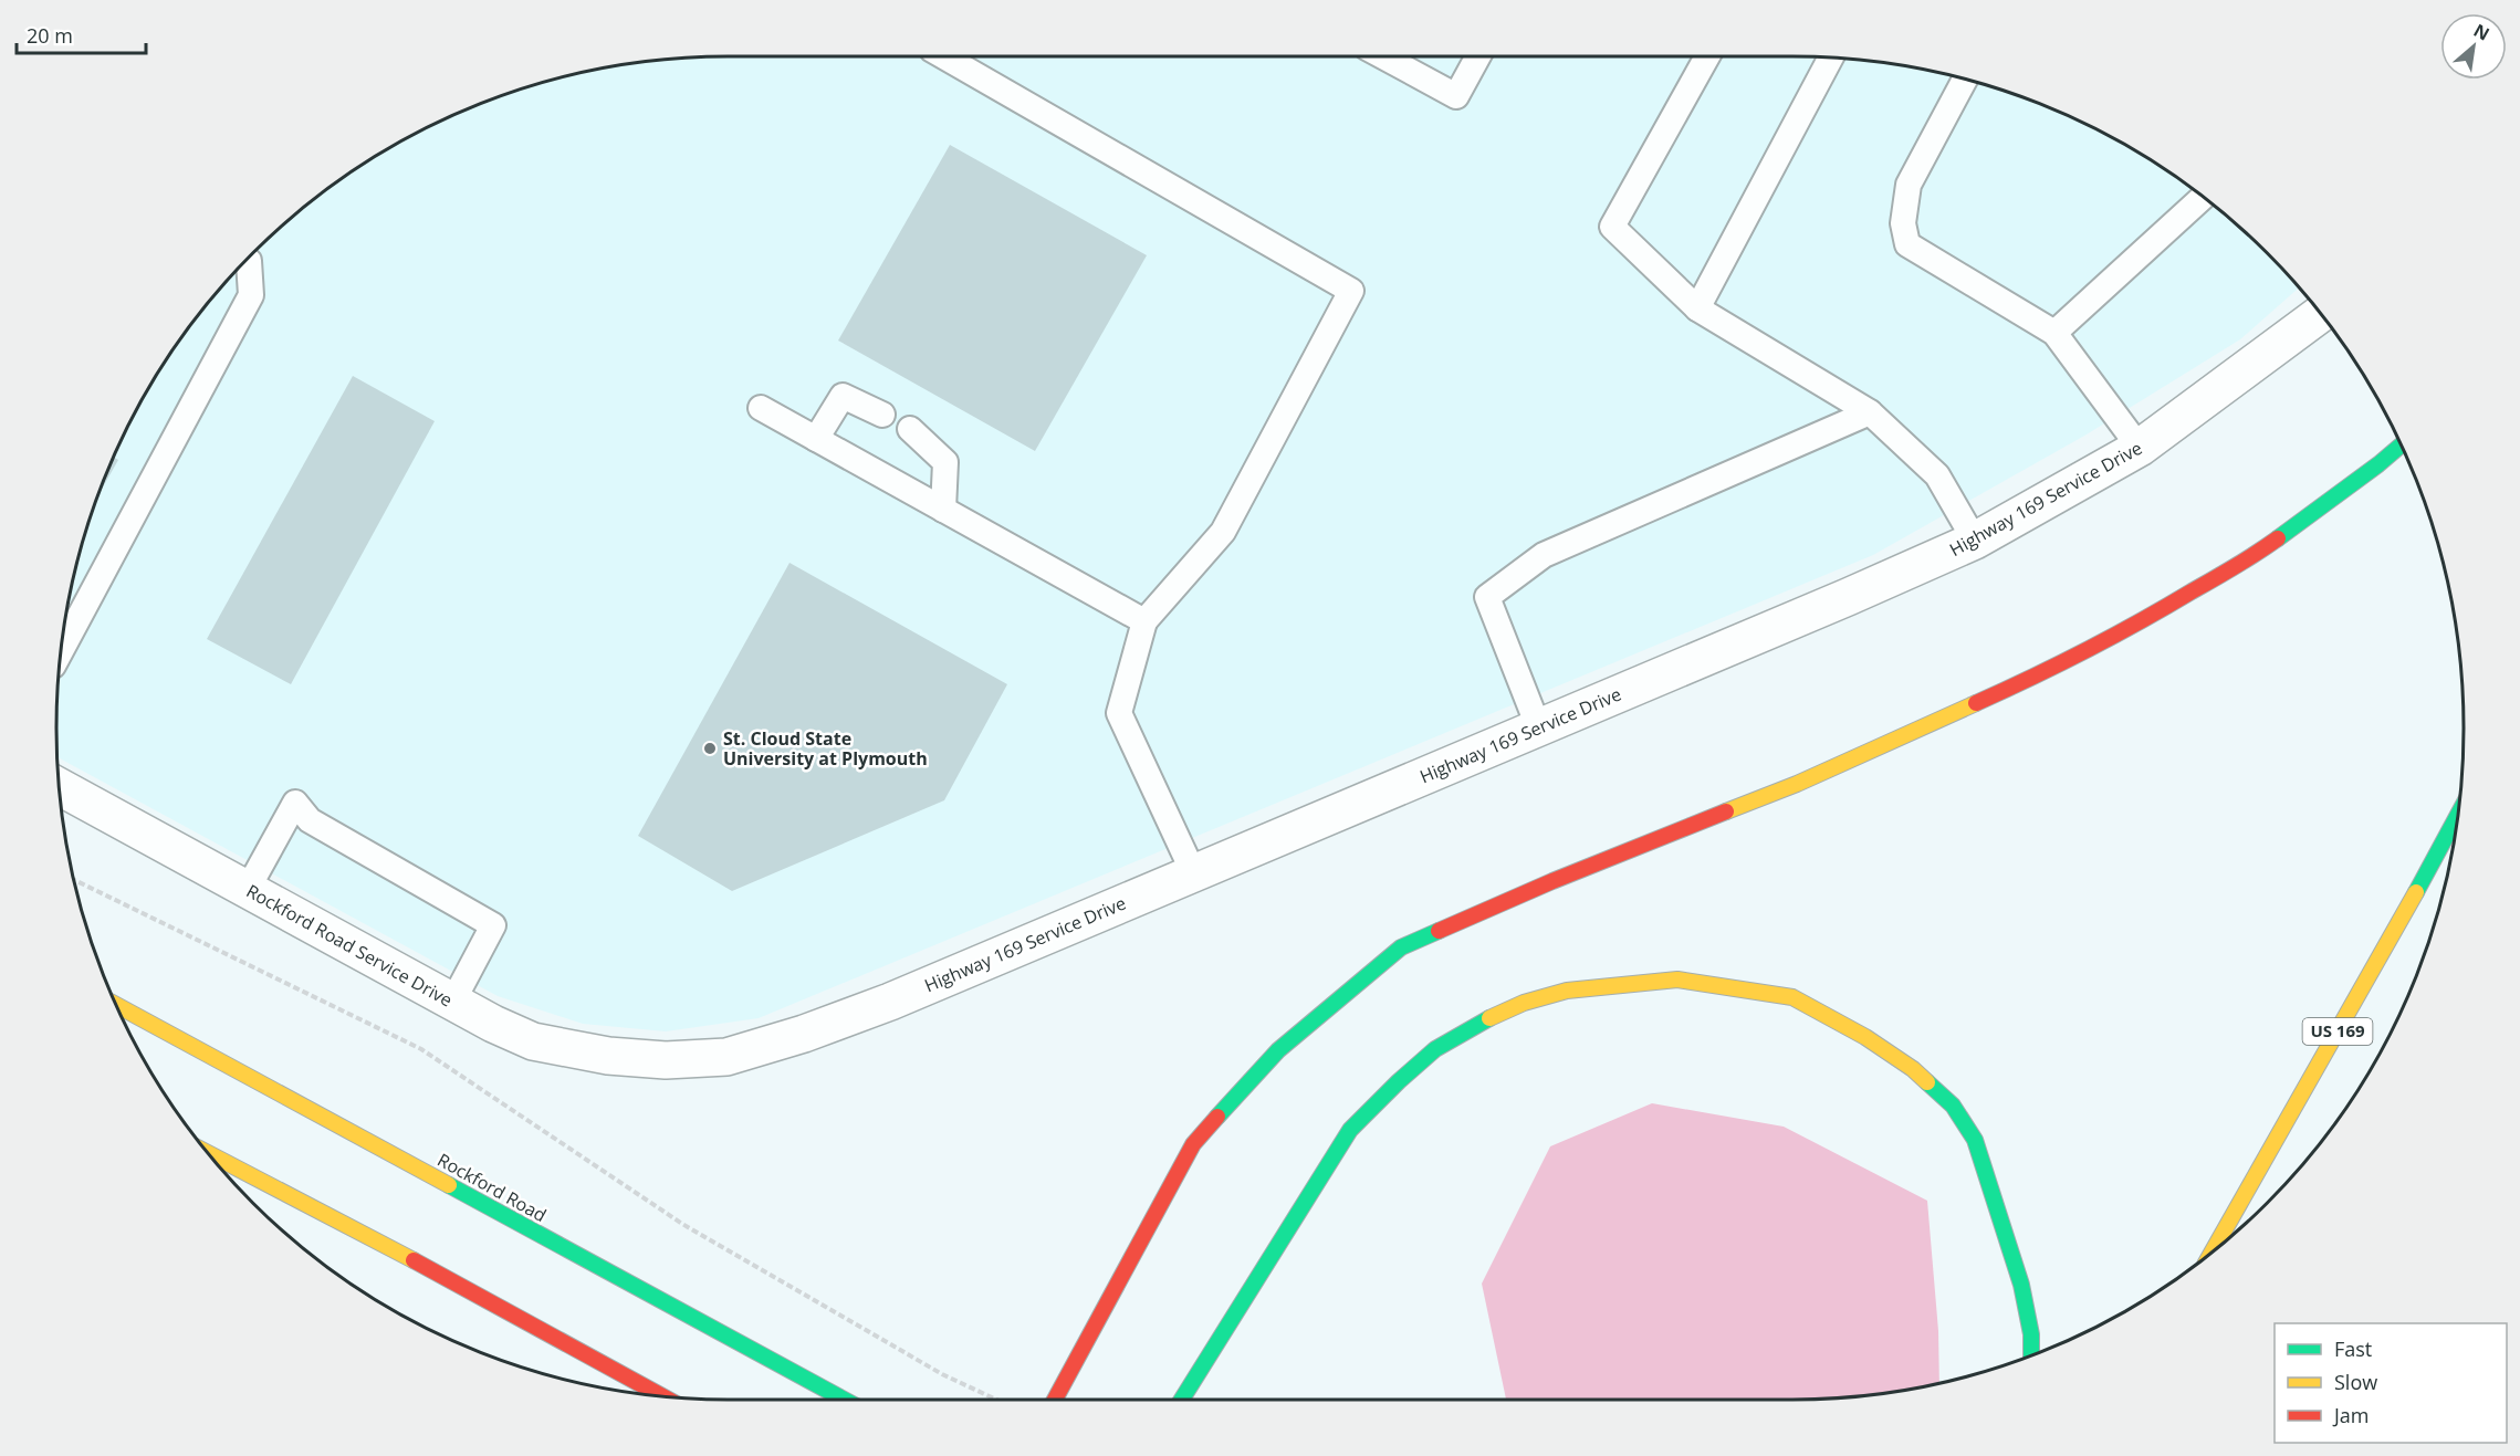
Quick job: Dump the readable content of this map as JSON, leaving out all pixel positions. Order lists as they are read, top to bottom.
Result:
{
  "streets": {
    "main road": ["US 169", "Rockford Road"],
    "street": ["Highway 169 Service Drive", "Rockford Road Service Drive"]
  },
  "crossings": [
    ["Highway 169 Service Drive", "Rockford Road Service Drive"]
  ],
  "places": ["St. Cloud State University at Plymouth"],
  "legend": ["Fast", "Slow", "Jam"],
  "scale_bar": "20 m",
  "north": "top right"
}
